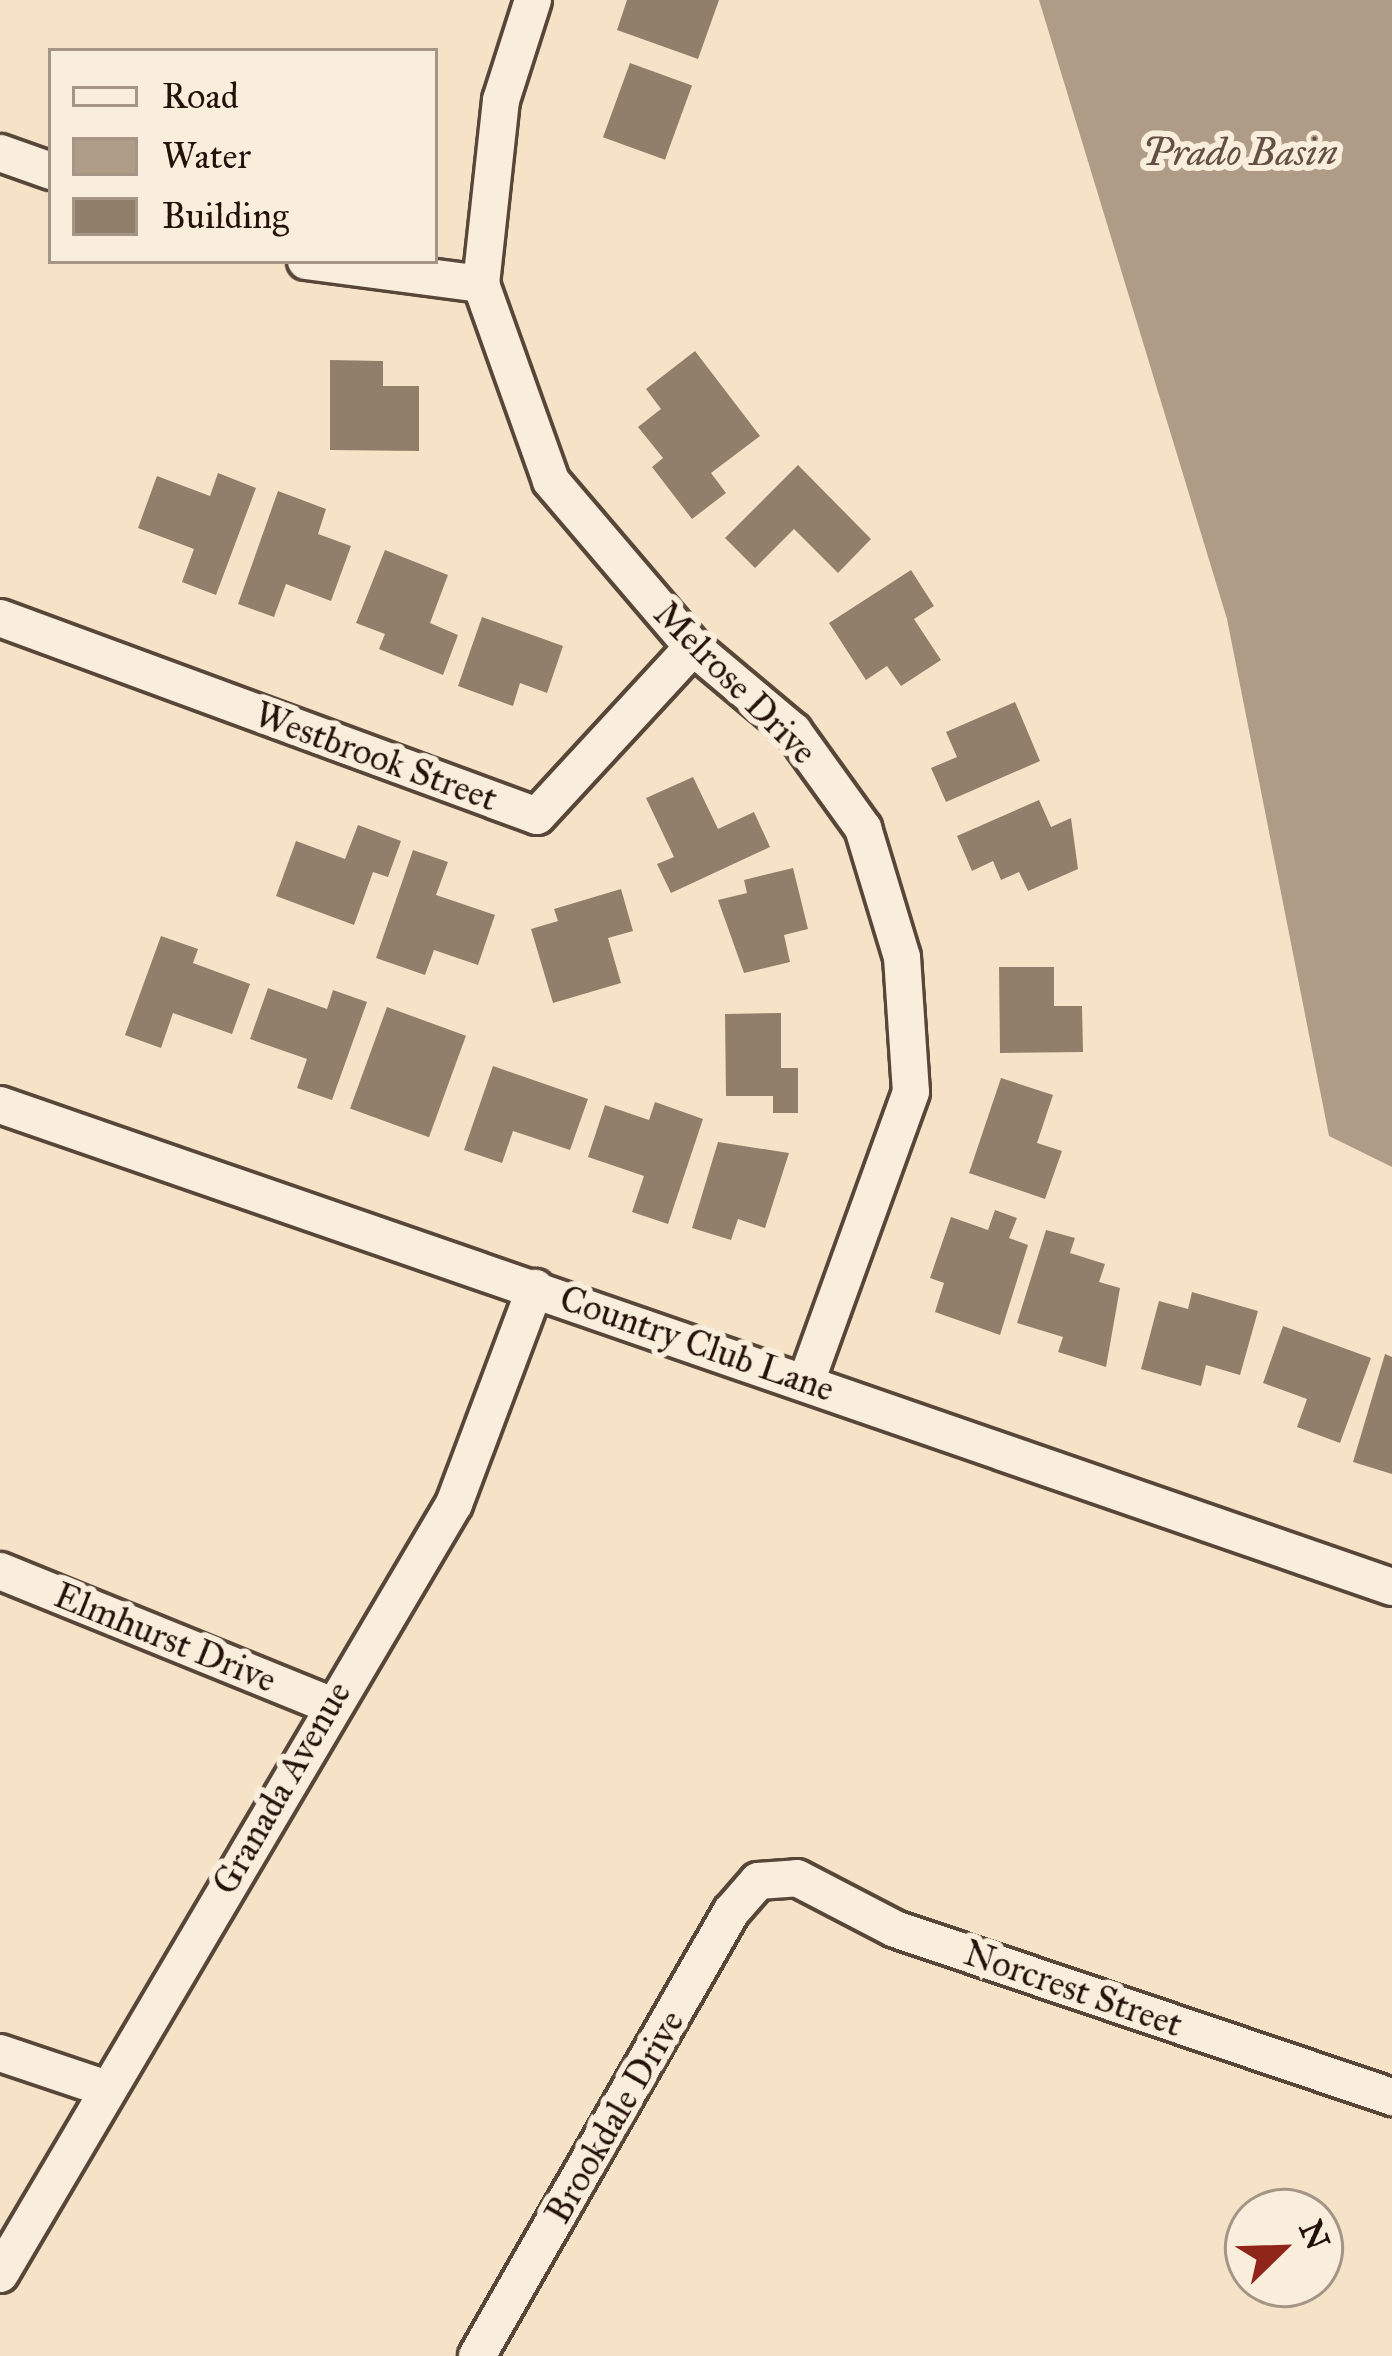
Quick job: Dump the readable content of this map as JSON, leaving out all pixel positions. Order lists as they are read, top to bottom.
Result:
{
  "streets": {
    "street": [
      "Melrose Drive",
      "Westbrook Street",
      "Country Club Lane",
      "Elmhurst Drive",
      "Granada Avenue",
      "Norcrest Street",
      "Brookdale Drive"
    ]
  },
  "crossings": [
    ["Melrose Drive", "Westbrook Street"],
    ["Melrose Drive", "Country Club Lane"],
    ["Country Club Lane", "Granada Avenue"],
    ["Elmhurst Drive", "Granada Avenue"],
    ["Norcrest Street", "Brookdale Drive"]
  ],
  "water": ["Prado Basin"],
  "legend": ["Road", "Water", "Building"],
  "north": "top right"
}
